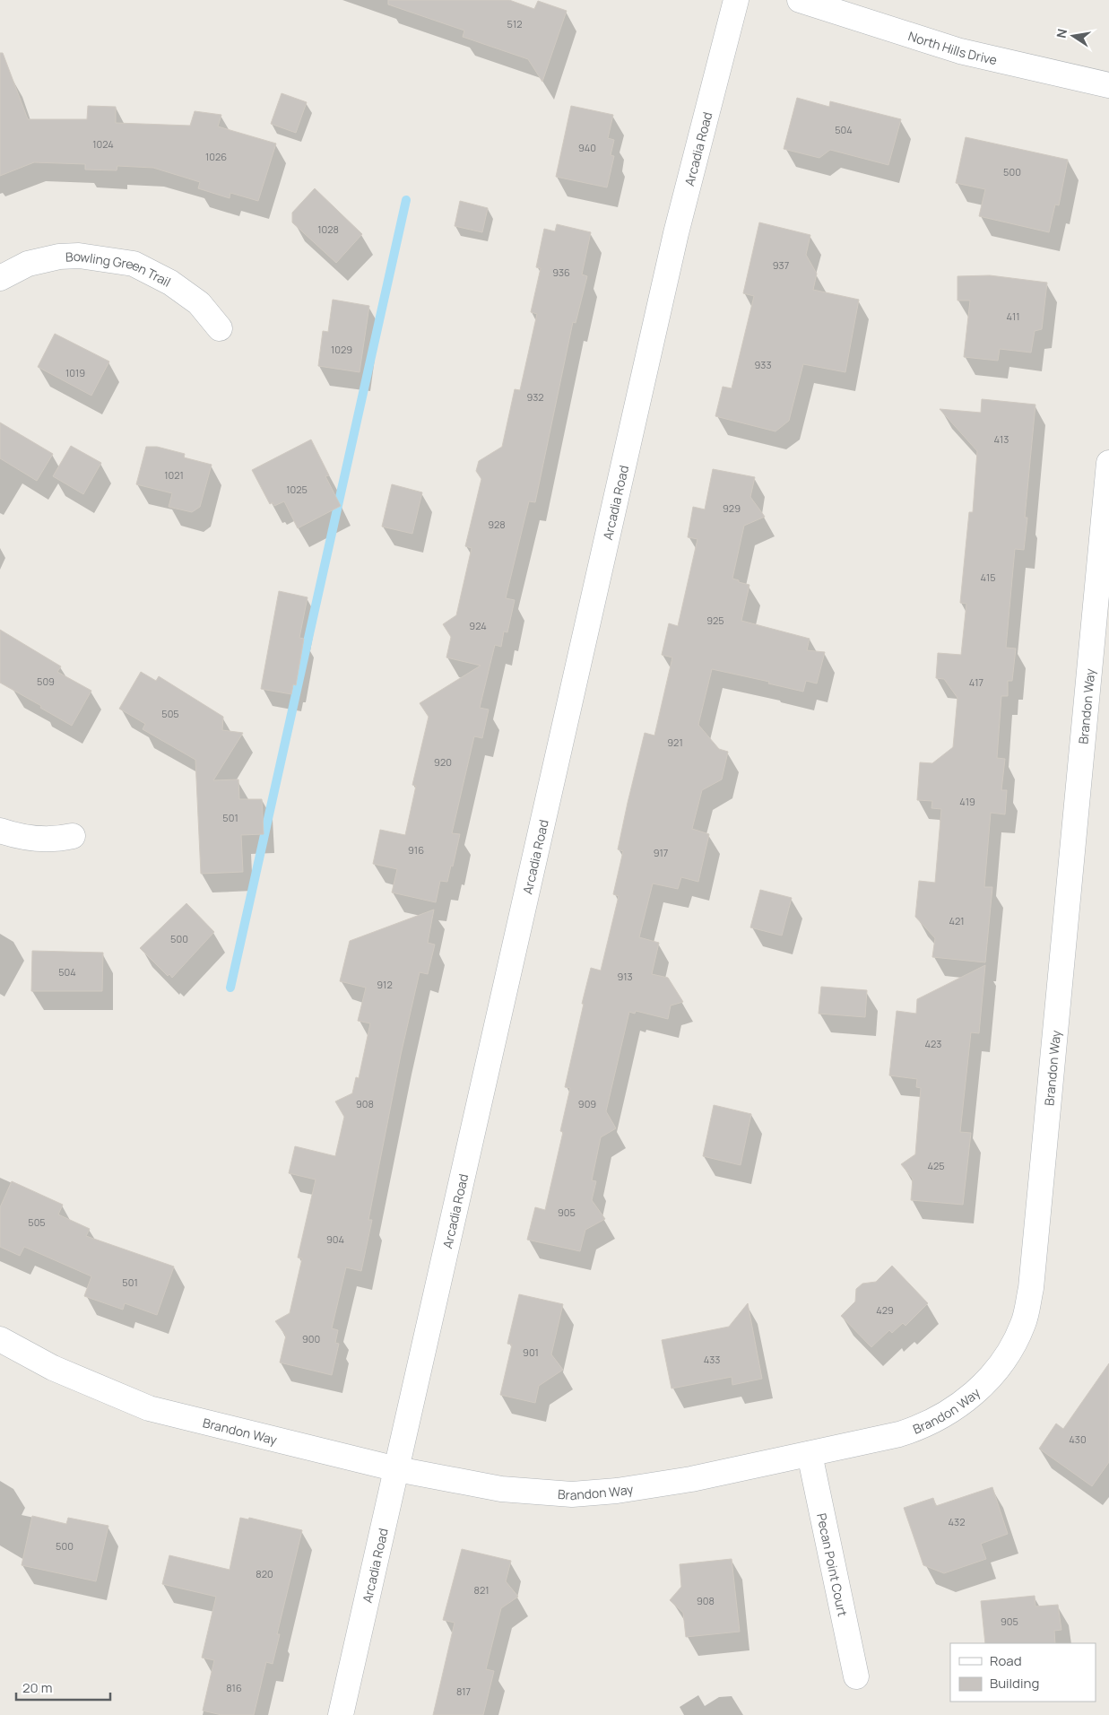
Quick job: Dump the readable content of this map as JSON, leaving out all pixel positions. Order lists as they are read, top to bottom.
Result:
{
  "streets": {
    "street": [
      "North Hills Drive",
      "Arcadia Road",
      "Bowling Green Trail",
      "Brandon Way",
      "Pecan Point Court"
    ]
  },
  "crossings": [
    ["Arcadia Road", "Brandon Way"],
    ["Brandon Way", "Pecan Point Court"]
  ],
  "house_numbers": [
    "512",
    "504",
    "1024",
    "940",
    "1026",
    "500",
    "1028",
    "937",
    "936",
    "411",
    "1029",
    "933",
    "1019",
    "932",
    "413",
    "1021",
    "1025",
    "929",
    "928",
    "415",
    "925",
    "924",
    "509",
    "417",
    "505",
    "921",
    "920",
    "419",
    "501",
    "916",
    "917",
    "421",
    "500",
    "504",
    "913",
    "912",
    "423",
    "908",
    "909",
    "425",
    "905",
    "505",
    "904",
    "501",
    "429",
    "900",
    "901",
    "433",
    "430",
    "432",
    "500",
    "820",
    "821",
    "908",
    "905",
    "816",
    "817"
  ],
  "legend": ["Road", "Building"],
  "scale_bar": "20 m",
  "north": "left"
}
